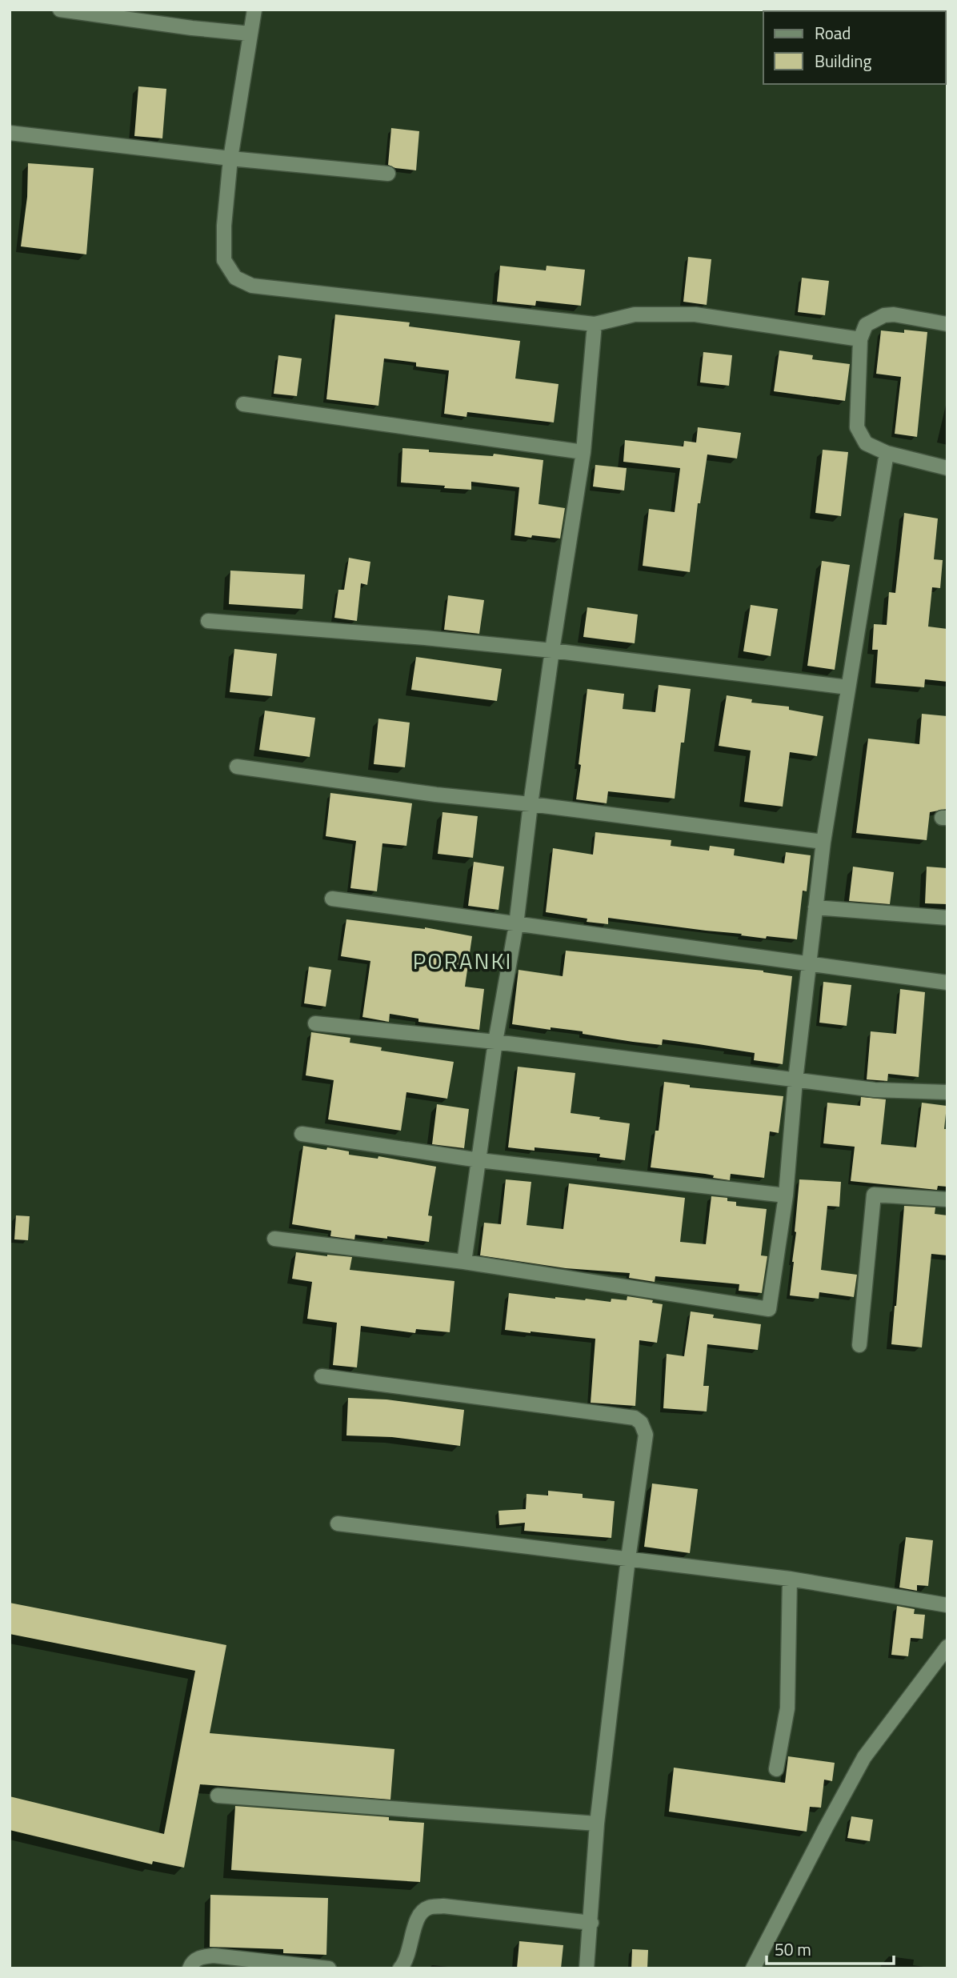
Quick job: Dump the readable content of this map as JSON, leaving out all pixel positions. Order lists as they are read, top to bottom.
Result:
{
  "districts": ["PORANKI"],
  "legend": ["Road", "Building"],
  "scale_bar": "50 m"
}
